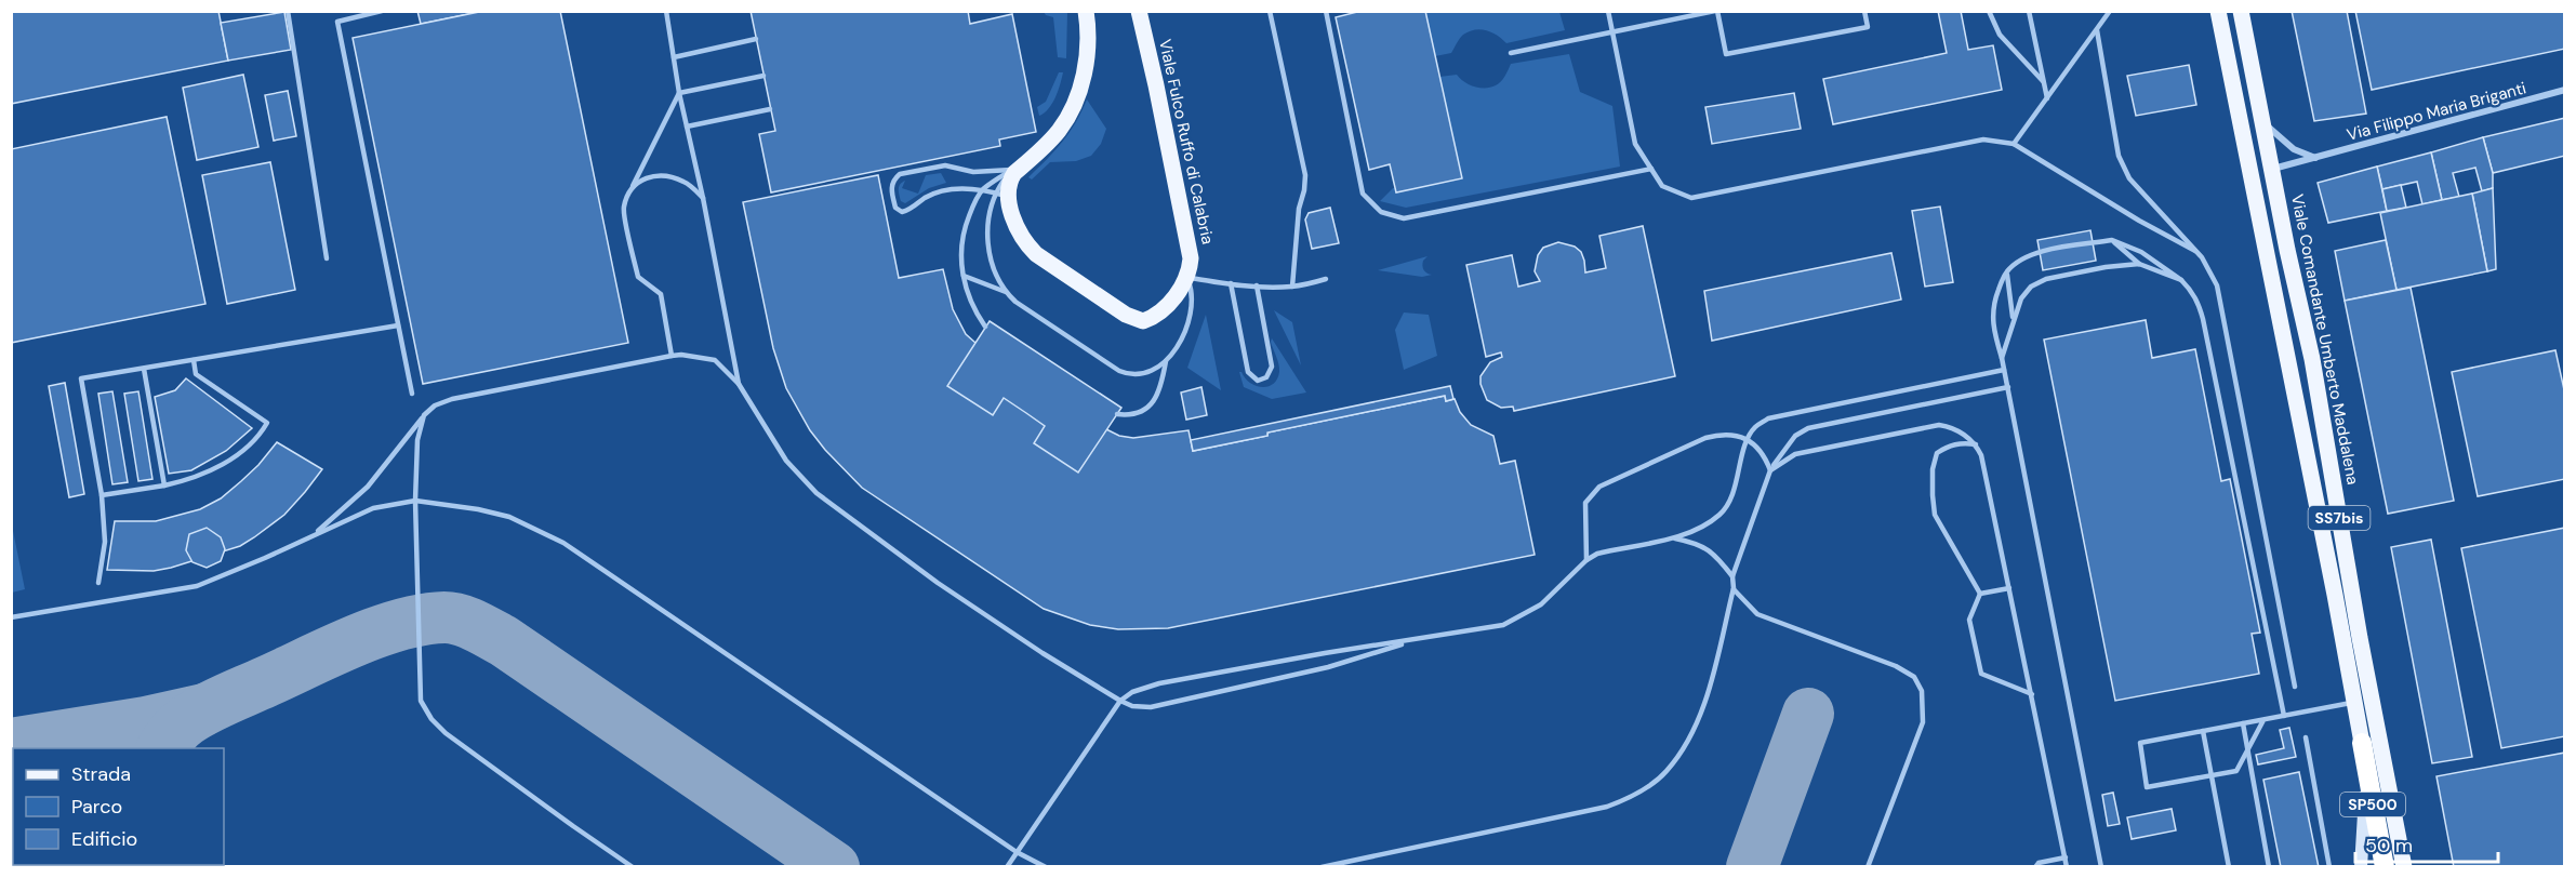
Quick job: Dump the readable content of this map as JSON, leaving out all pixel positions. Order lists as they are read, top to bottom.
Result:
{
  "streets": {
    "highway": ["SP500"],
    "main road": ["Viale Fulco Ruffo di Calabria", "Viale Comandante Umberto Maddalena", "SS7bis"],
    "street": ["Via Filippo Maria Briganti"]
  },
  "crossings": [
    ["Via Filippo Maria Briganti", "Viale Comandante Umberto Maddalena"],
    ["SS7bis", "SP500"]
  ],
  "legend": ["Strada", "Parco", "Edificio"],
  "scale_bar": "50 m"
}
